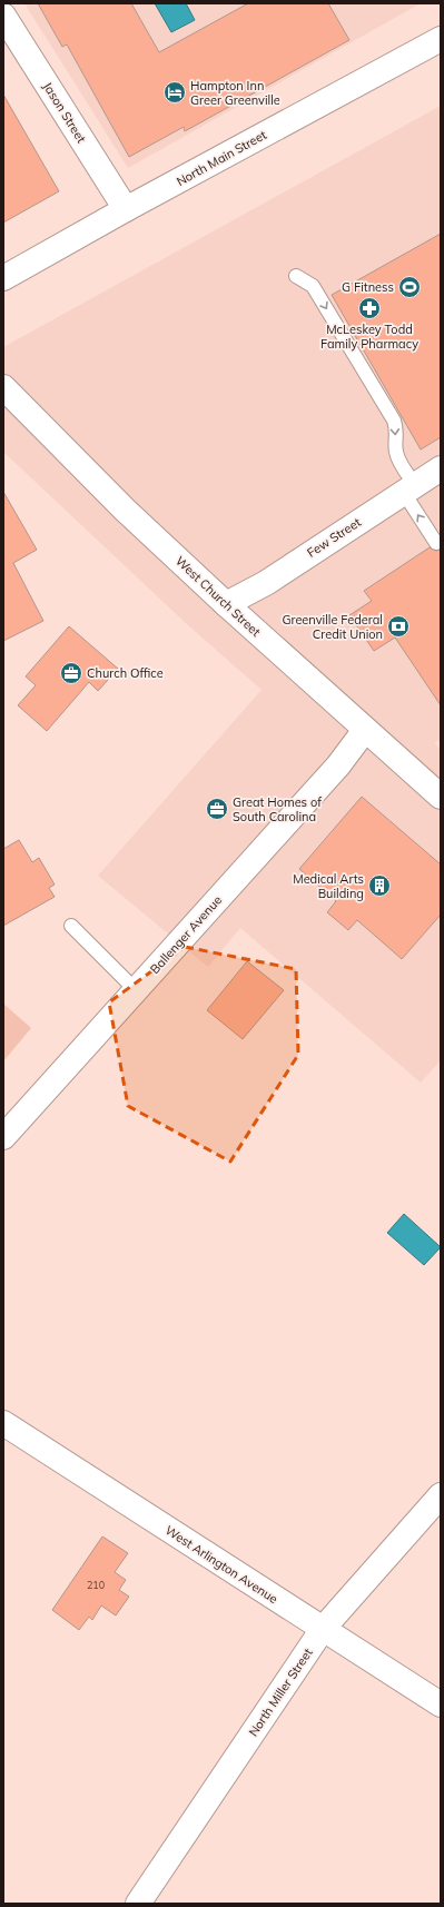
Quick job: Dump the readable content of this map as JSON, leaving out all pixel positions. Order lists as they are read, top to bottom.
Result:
{
  "streets": {
    "street": [
      "Jason Street",
      "North Main Street",
      "Few Street",
      "West Church Street",
      "Ballenger Avenue",
      "West Arlington Avenue",
      "North Miller Street"
    ]
  },
  "crossings": [
    ["Jason Street", "North Main Street"],
    ["Few Street", "West Church Street"],
    ["West Church Street", "Ballenger Avenue"],
    ["West Arlington Avenue", "North Miller Street"]
  ],
  "places": {
    "hotel": ["Hampton Inn Greer Greenville"],
    "sports": ["G Fitness"],
    "pharmacy": ["McLeskey Todd Family Pharmacy"],
    "bank": ["Greenville Federal Credit Union"],
    "office": ["Church Office", "Great Homes of South Carolina"],
    "building": ["Medical Arts Building"]
  },
  "house_numbers": ["210"]
}
